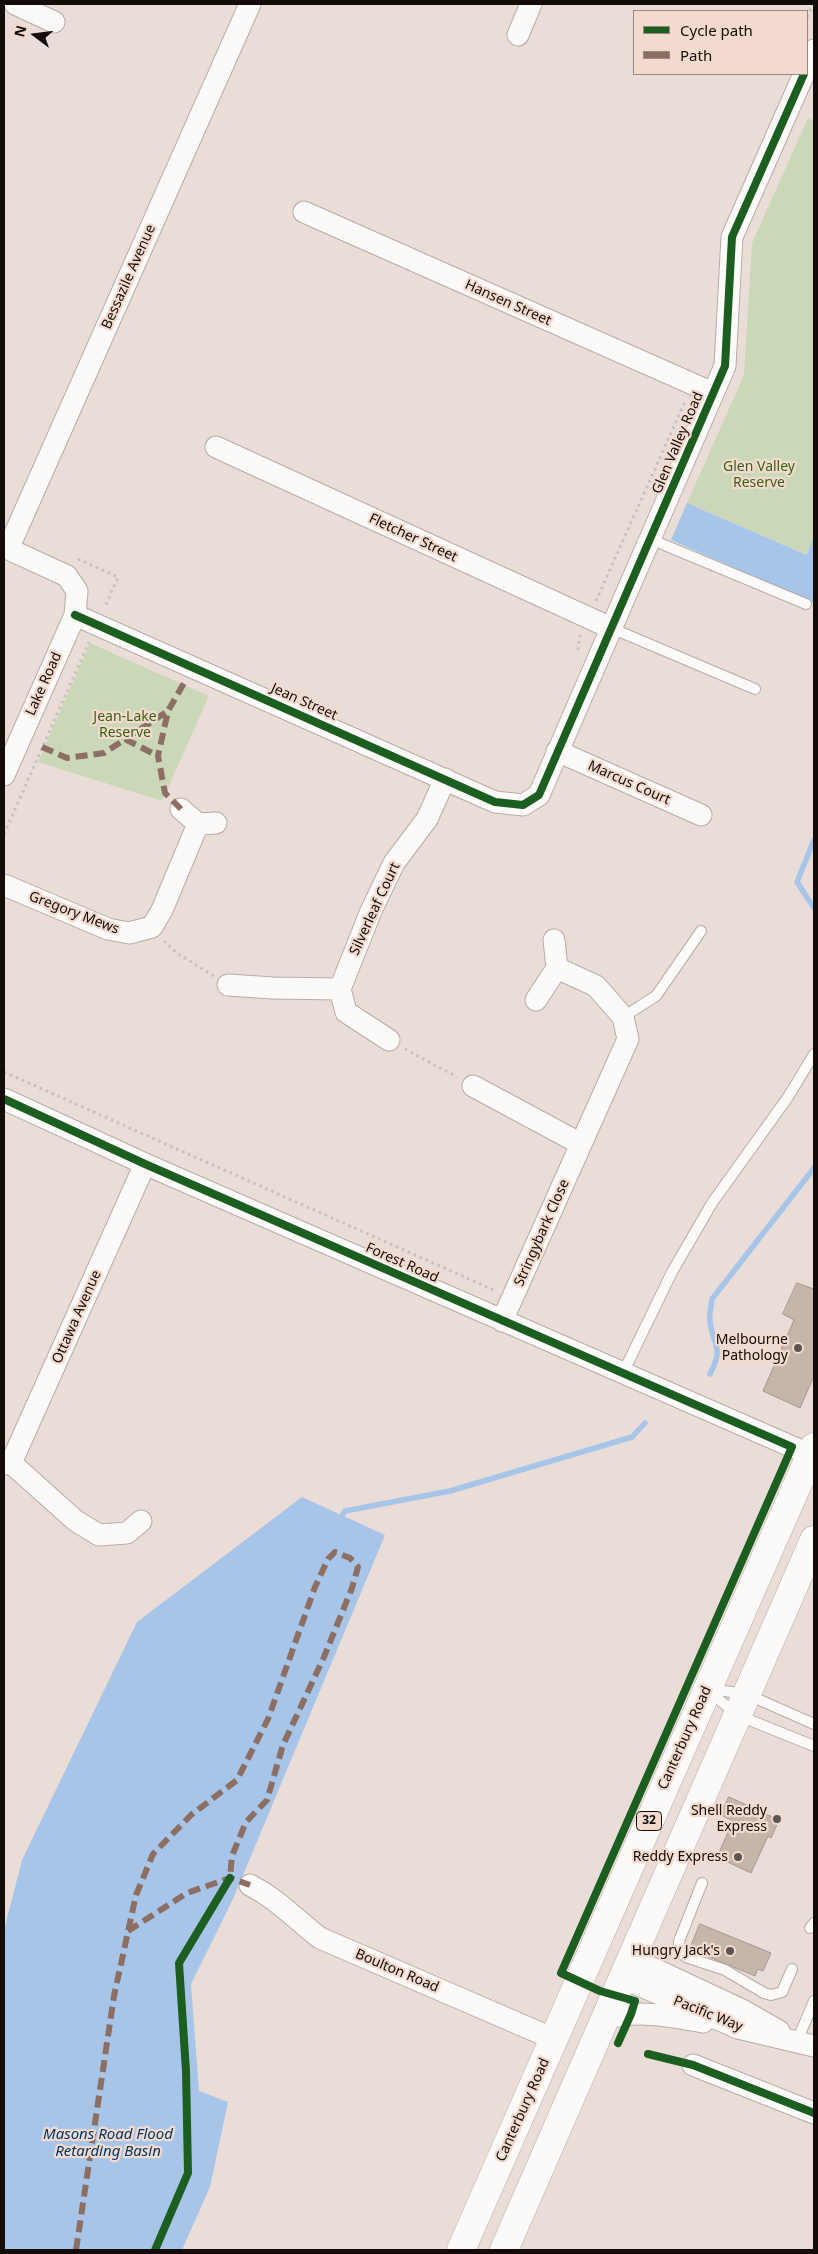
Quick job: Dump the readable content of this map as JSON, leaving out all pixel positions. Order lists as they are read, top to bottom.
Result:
{
  "streets": {
    "main road": ["Canterbury Road", "32"],
    "street": [
      "Bessazile Avenue",
      "Hansen Street",
      "Glen Valley Road",
      "Fletcher Street",
      "Lake Road",
      "Jean Street",
      "Marcus Court",
      "Silverleaf Court",
      "Gregory Mews",
      "Stringybark Close",
      "Forest Road",
      "Ottawa Avenue",
      "Boulton Road",
      "Pacific Way"
    ]
  },
  "crossings": [
    ["Bessazile Avenue", "Lake Road"],
    ["Hansen Street", "Glen Valley Road"],
    ["Glen Valley Road", "Fletcher Street"],
    ["Glen Valley Road", "Jean Street"],
    ["Glen Valley Road", "Marcus Court"],
    ["Lake Road", "Jean Street"],
    ["Jean Street", "Silverleaf Court"],
    ["Stringybark Close", "Forest Road"],
    ["Forest Road", "Ottawa Avenue"],
    ["Forest Road", "Canterbury Road"],
    ["Canterbury Road", "Boulton Road"]
  ],
  "water": ["Masons Road Flood Retarding Basin"],
  "parks": ["Glen Valley Reserve", "Jean-Lake Reserve"],
  "places": [
    "Melbourne Pathology",
    "Shell Reddy Express",
    "Reddy Express",
    "Hungry Jack's"
  ],
  "legend": ["Cycle path", "Path"],
  "north": "left"
}
